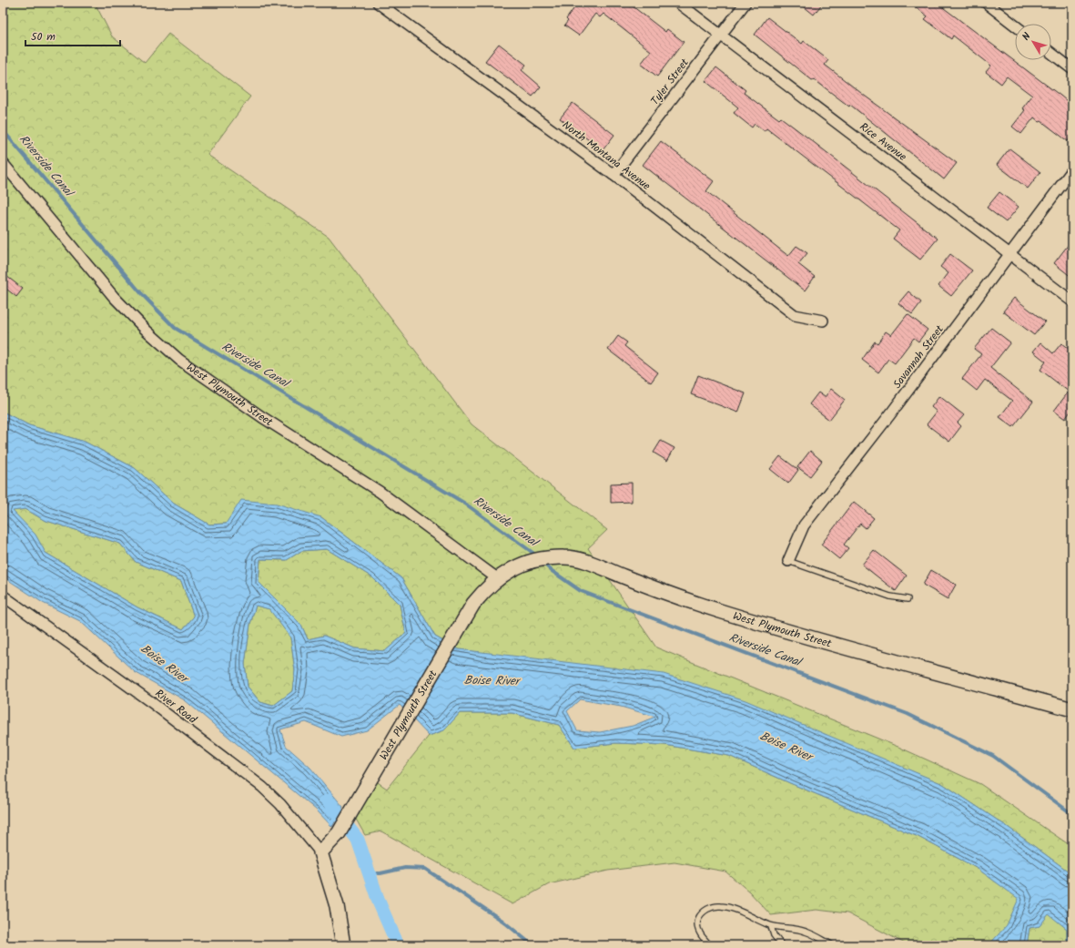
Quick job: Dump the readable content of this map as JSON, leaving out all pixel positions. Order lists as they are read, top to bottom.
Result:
{
  "streets": {
    "street": [
      "Tyler Street",
      "Rice Avenue",
      "North Montana Avenue",
      "Savannah Street",
      "West Plymouth Street",
      "River Road"
    ]
  },
  "crossings": [
    ["Tyler Street", "Rice Avenue"],
    ["Tyler Street", "North Montana Avenue"],
    ["Rice Avenue", "Savannah Street"],
    ["West Plymouth Street", "River Road"]
  ],
  "water": ["Riverside Canal", "Boise River"],
  "scale_bar": "50 m",
  "north": "top left"
}
